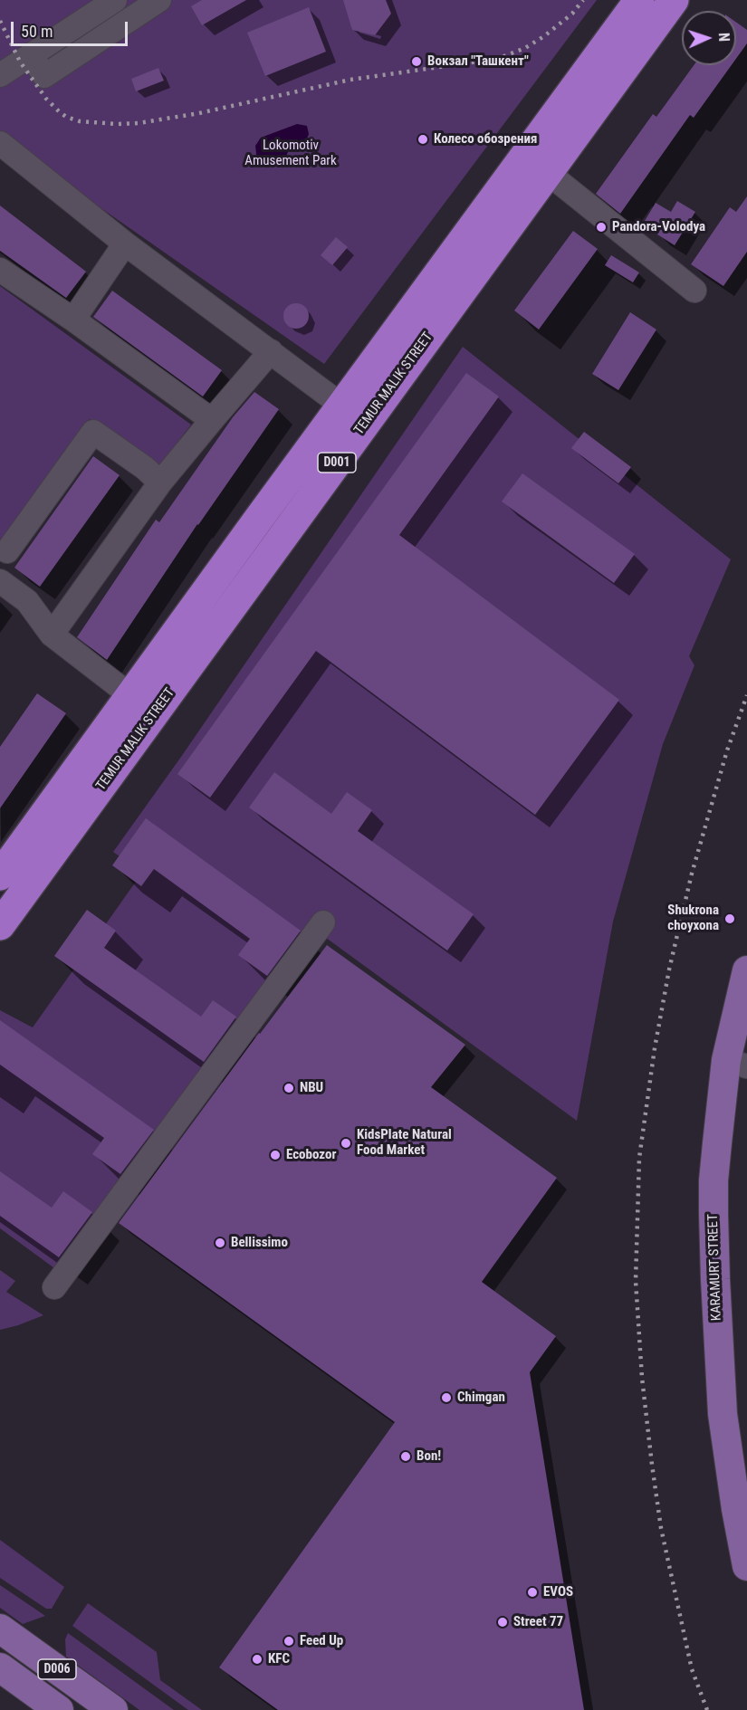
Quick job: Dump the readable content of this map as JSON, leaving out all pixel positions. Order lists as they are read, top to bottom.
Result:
{
  "streets": {
    "highway": ["TEMUR MALIK STREET", "D001"],
    "main road": ["KARAMURT STREET", "D006"]
  },
  "parks": ["Lokomotiv Amusement Park"],
  "places": [
    "Вокзал \"Ташкент\"",
    "Колесо обозрения",
    "Pandora-Volodya",
    "Shukrona choyxona",
    "NBU",
    "KidsPlate Natural Food Market",
    "Ecobozor",
    "Bellissimo",
    "Chimgan",
    "Bon!",
    "EVOS",
    "Street 77",
    "Feed Up",
    "KFC"
  ],
  "scale_bar": "50 m",
  "north": "right"
}
